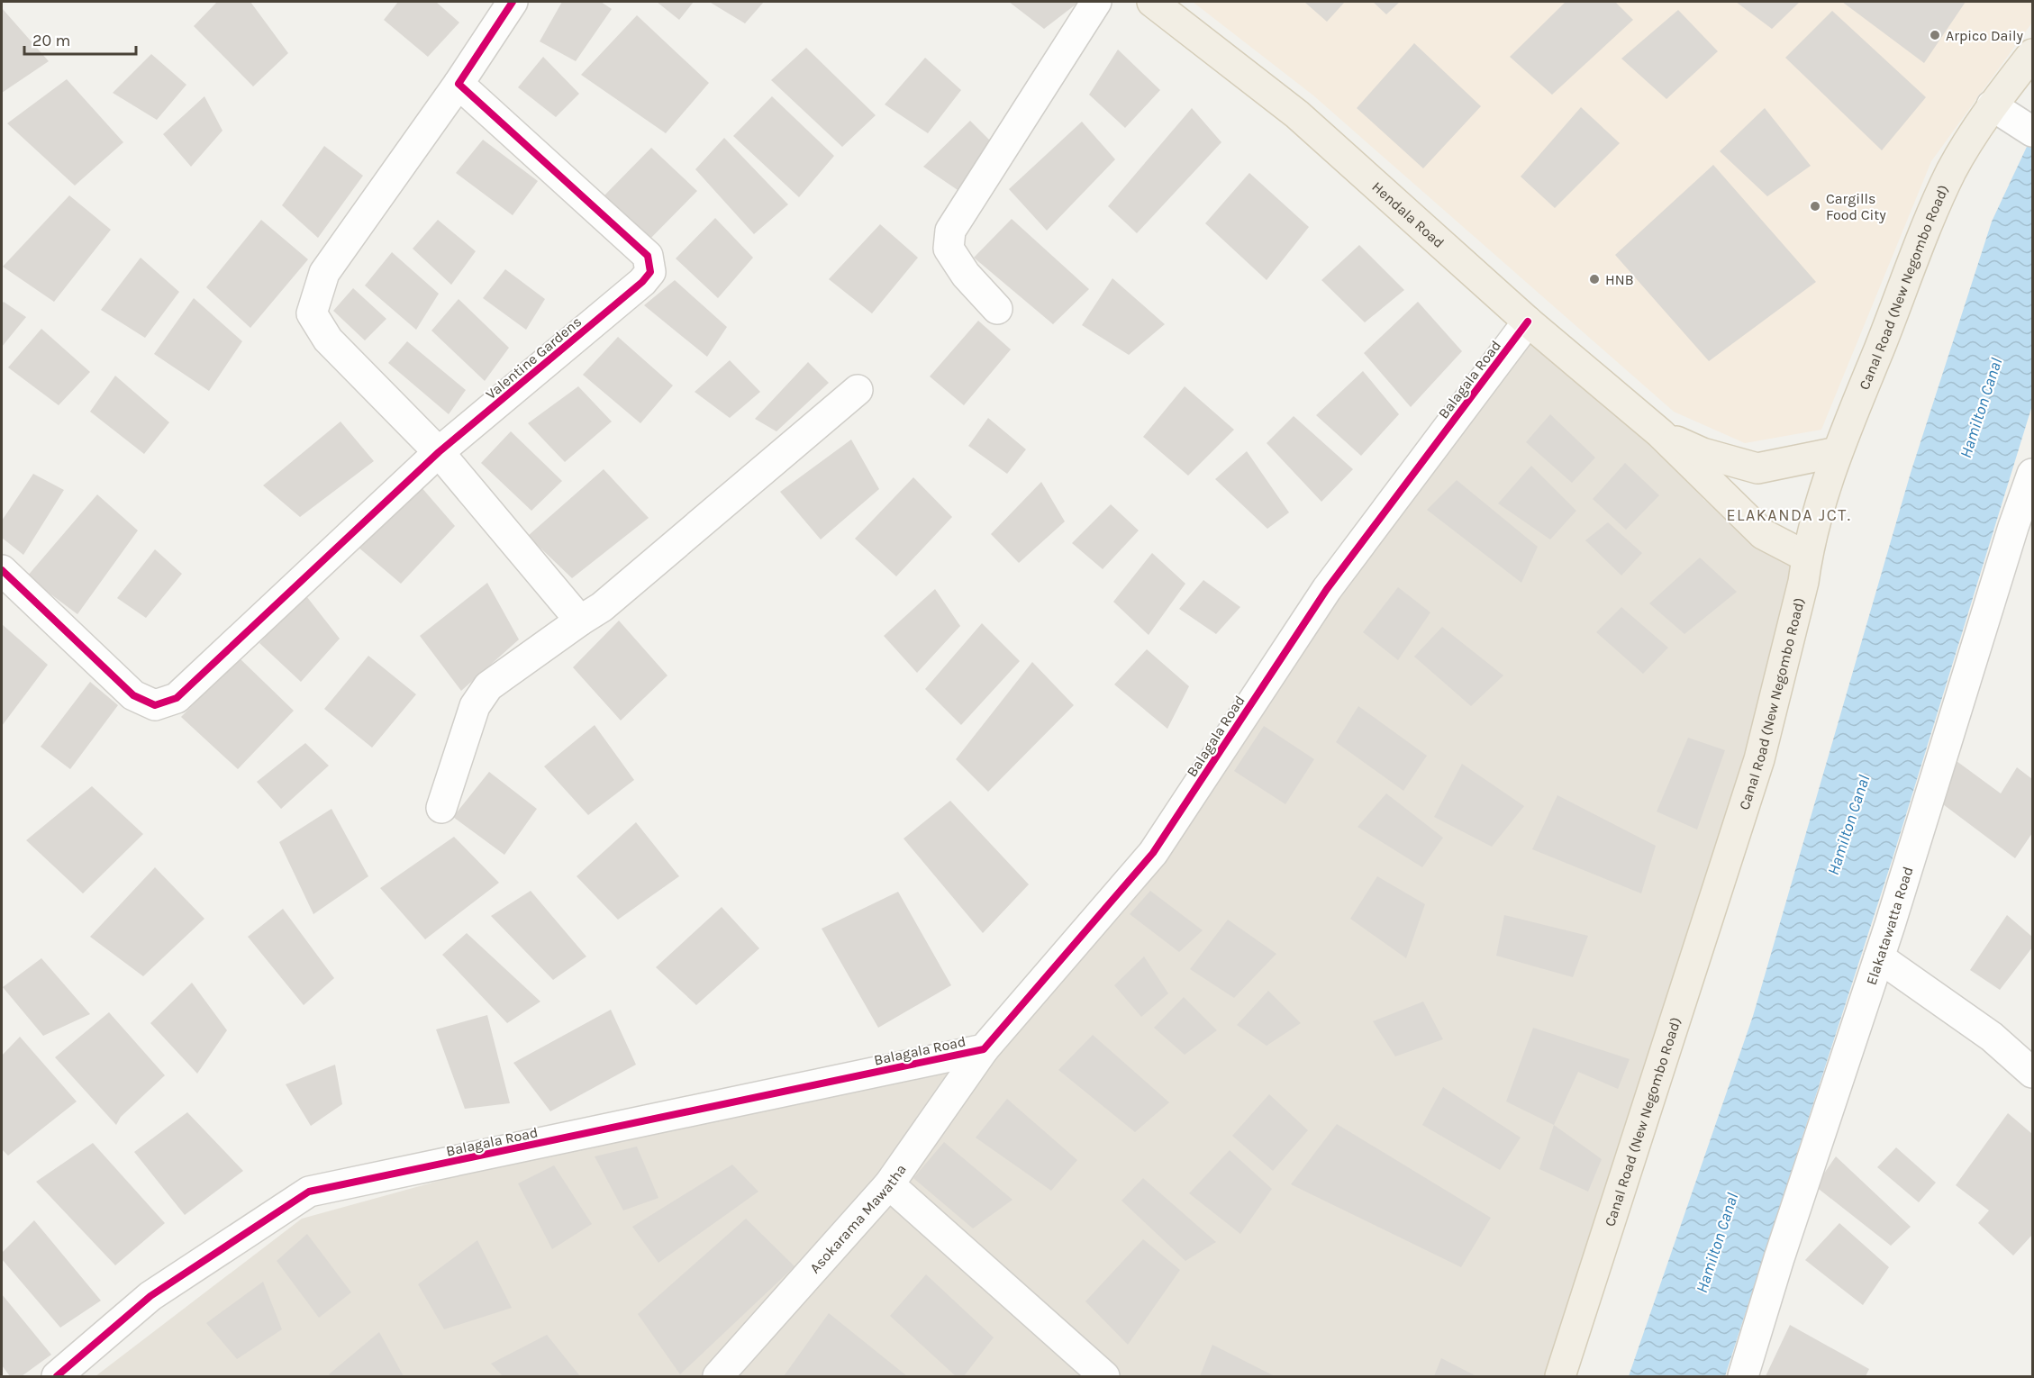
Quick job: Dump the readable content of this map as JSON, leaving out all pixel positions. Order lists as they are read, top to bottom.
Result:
{
  "streets": {
    "main road": ["Hendala Road", "Canal Road (New Negombo Road)"],
    "street": [
      "Valentine Gardens",
      "Balagala Road",
      "Elakatawatta Road",
      "Asokarama Mawatha"
    ]
  },
  "crossings": [
    ["Hendala Road", "Canal Road (New Negombo Road)"],
    ["Hendala Road", "Balagala Road"],
    ["Balagala Road", "Asokarama Mawatha"]
  ],
  "districts": ["ELAKANDA JCT."],
  "water": ["Hamilton Canal"],
  "places": ["Arpico Daily", "Cargills Food City", "HNB"],
  "scale_bar": "20 m"
}
